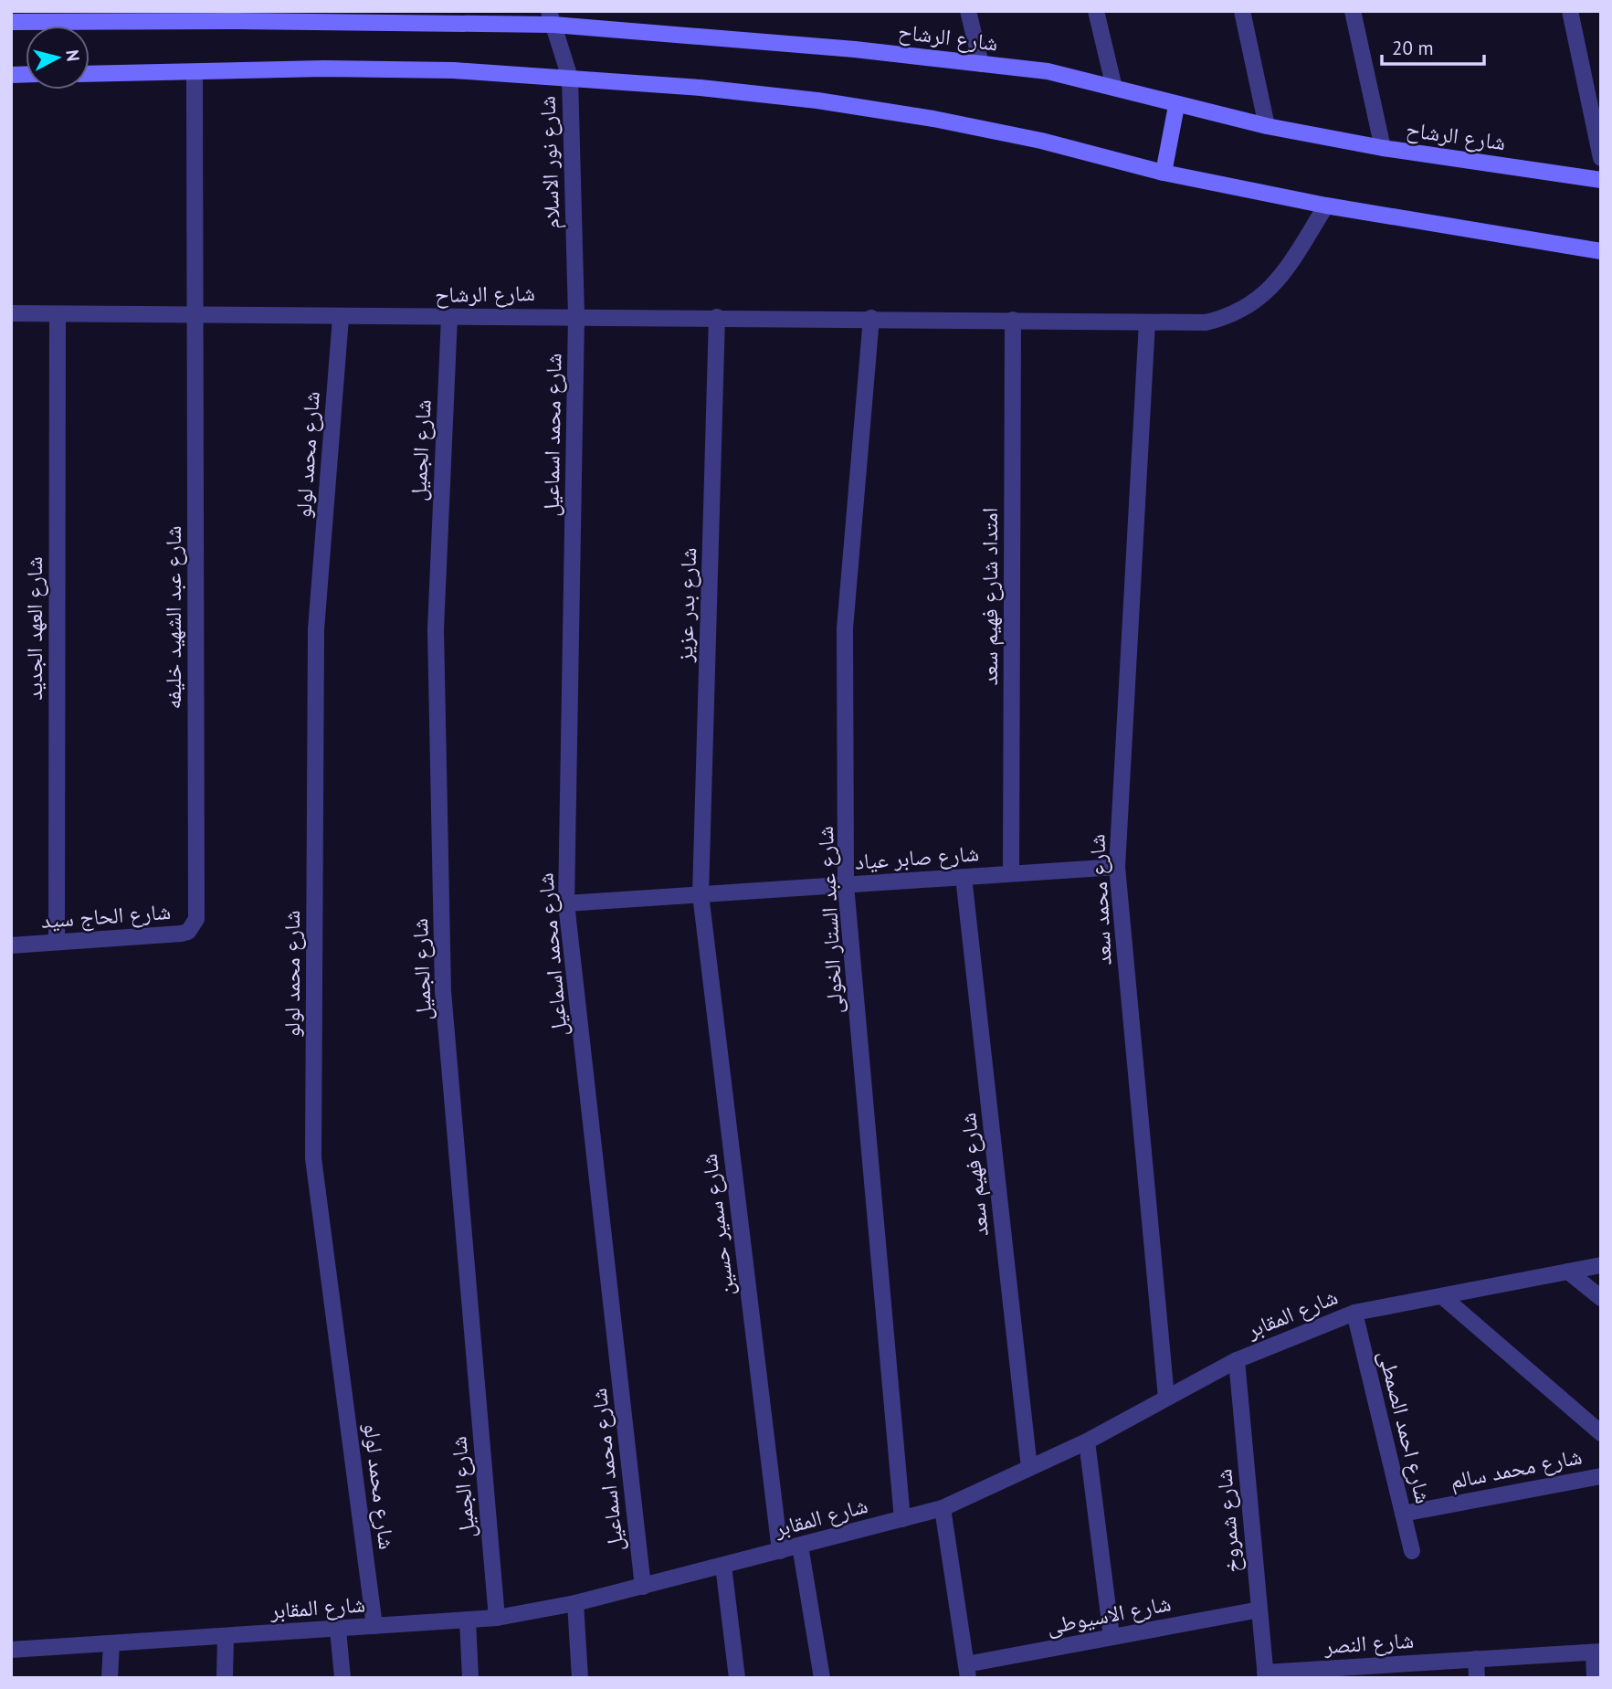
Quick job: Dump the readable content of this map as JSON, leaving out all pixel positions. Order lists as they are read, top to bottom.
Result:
{
  "streets": {
    "main road": ["شارع الرشاح"],
    "street": [
      "شارع نور الاسلام",
      "شارع محمد اسماعيل",
      "شارع الجميل",
      "شارع محمد لولو",
      "امتداد شارع فهيم سعد",
      "شارع بدر عزيز",
      "شارع عبد الشهيد خليفه",
      "شارع العهد الجديد",
      "شارع صابر عياد",
      "شارع محمد سعد",
      "شارع الحاج سيد",
      "شارع عبد الستار الخولى",
      "شارع فهيم سعد",
      "شارع سمير حسين",
      "شارع المقابر",
      "شارع احمد الصمطى",
      "شارع محمد سالم",
      "شارع شمروخ",
      "شارع الاسيوطى",
      "شارع النصر"
    ]
  },
  "crossings": [
    ["شارع الرشاح", "شارع نور الاسلام"],
    ["شارع الرشاح", "شارع محمد اسماعيل"],
    ["شارع الرشاح", "شارع الجميل"],
    ["شارع الرشاح", "شارع محمد لولو"],
    ["شارع الرشاح", "امتداد شارع فهيم سعد"],
    ["شارع الرشاح", "شارع بدر عزيز"],
    ["شارع الرشاح", "شارع عبد الشهيد خليفه"],
    ["شارع الرشاح", "شارع العهد الجديد"],
    ["شارع الرشاح", "شارع محمد سعد"],
    ["شارع الرشاح", "شارع عبد الستار الخولى"],
    ["شارع نور الاسلام", "شارع محمد اسماعيل"],
    ["شارع محمد اسماعيل", "شارع صابر عياد"],
    ["شارع محمد اسماعيل", "شارع المقابر"],
    ["شارع الجميل", "شارع المقابر"],
    ["شارع محمد لولو", "شارع المقابر"],
    ["امتداد شارع فهيم سعد", "شارع صابر عياد"],
    ["شارع بدر عزيز", "شارع صابر عياد"],
    ["شارع بدر عزيز", "شارع سمير حسين"],
    ["شارع عبد الشهيد خليفه", "شارع الحاج سيد"],
    ["شارع العهد الجديد", "شارع الحاج سيد"],
    ["شارع صابر عياد", "شارع محمد سعد"],
    ["شارع صابر عياد", "شارع عبد الستار الخولى"],
    ["شارع صابر عياد", "شارع فهيم سعد"],
    ["شارع صابر عياد", "شارع سمير حسين"],
    ["شارع محمد سعد", "شارع المقابر"],
    ["شارع عبد الستار الخولى", "شارع المقابر"],
    ["شارع فهيم سعد", "شارع المقابر"],
    ["شارع سمير حسين", "شارع المقابر"],
    ["شارع المقابر", "شارع احمد الصمطى"],
    ["شارع المقابر", "شارع شمروخ"],
    ["شارع احمد الصمطى", "شارع محمد سالم"],
    ["شارع شمروخ", "شارع الاسيوطى"],
    ["شارع شمروخ", "شارع النصر"]
  ],
  "scale_bar": "20 m",
  "north": "right"
}
